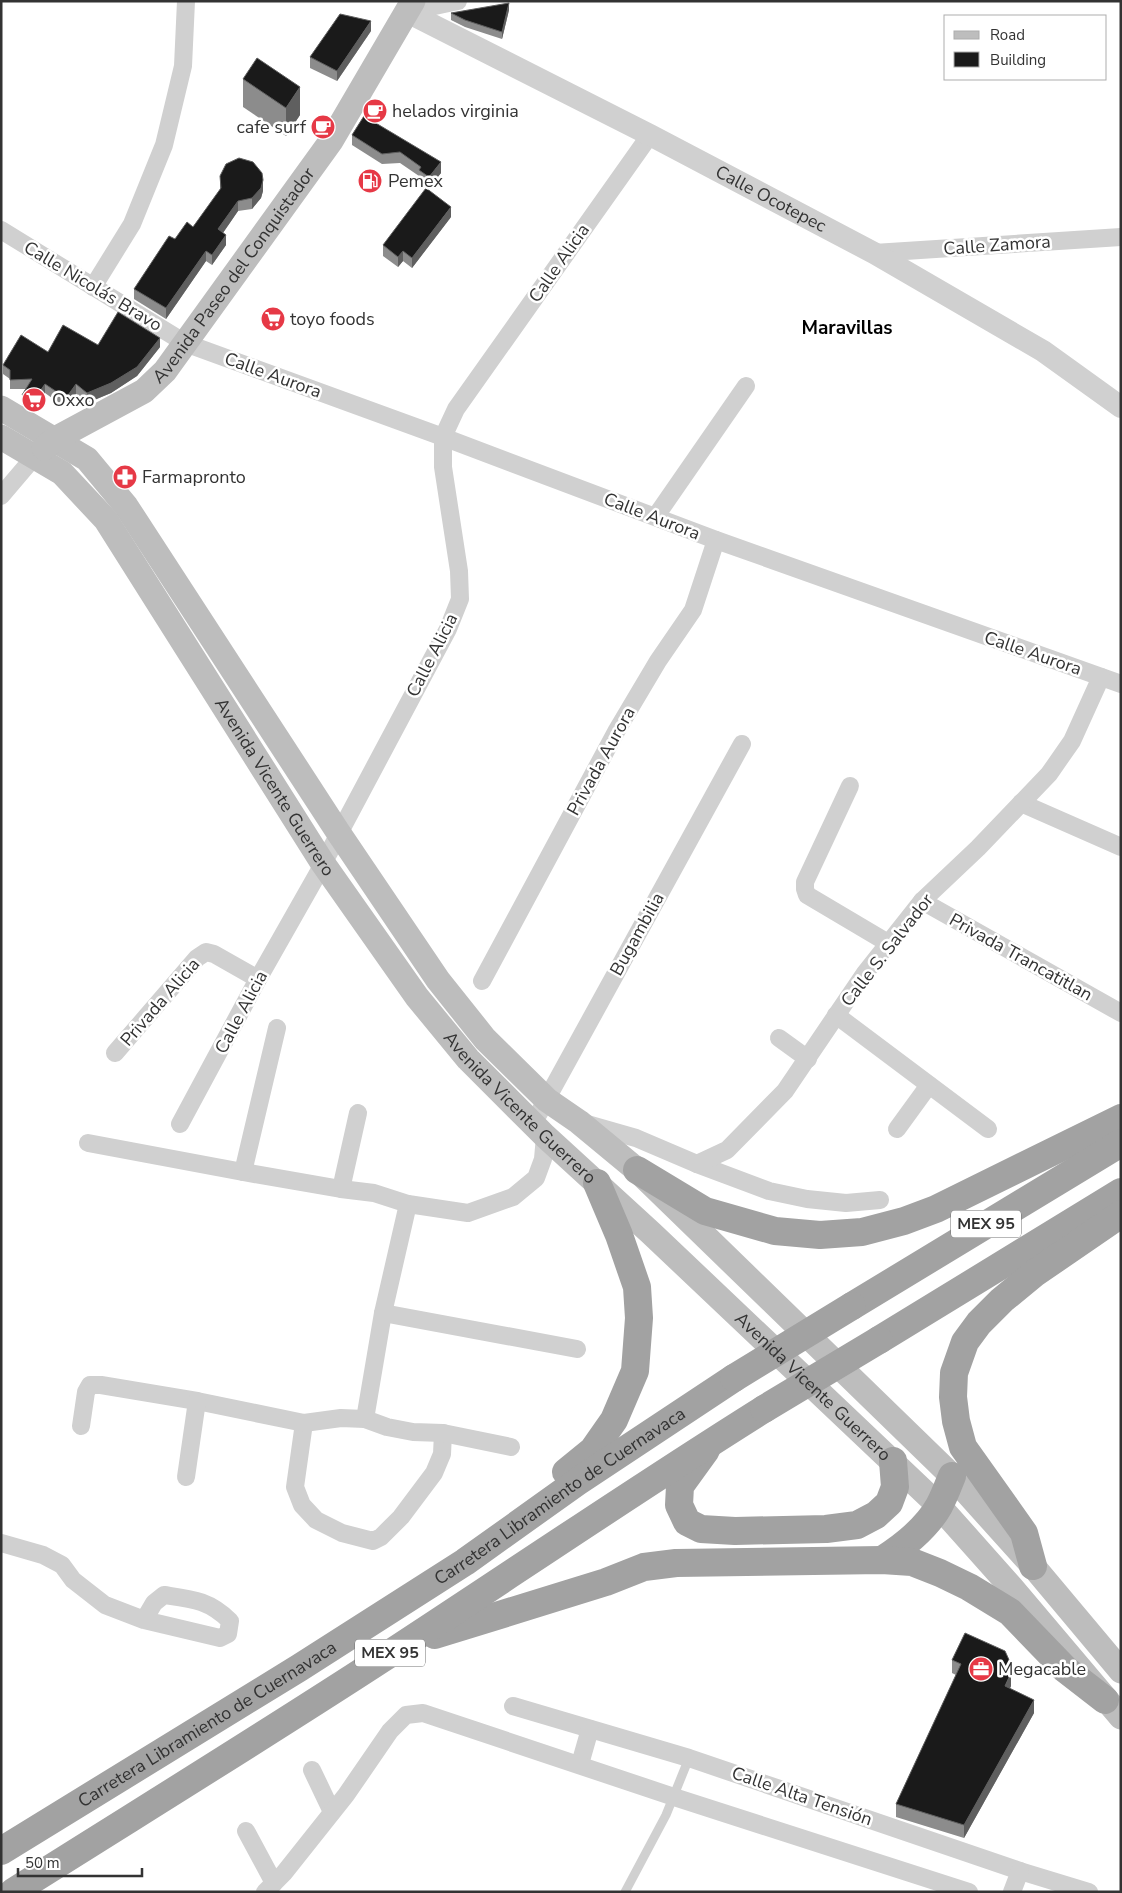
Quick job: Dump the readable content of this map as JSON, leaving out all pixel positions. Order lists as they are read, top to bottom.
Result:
{
  "streets": {
    "highway": ["MEX 95", "Carretera Libramiento de Cuernavaca"],
    "main road": ["Avenida Paseo del Conquistador", "Avenida Vicente Guerrero"],
    "street": [
      "Calle Ocotepec",
      "Calle Zamora",
      "Calle Alicia",
      "Calle Nicolás Bravo",
      "Calle Aurora",
      "Privada Aurora",
      "Bugambilia",
      "Calle S. Salvador",
      "Privada Trancatitlan",
      "Privada Alicia",
      "Calle Alta Tensión"
    ]
  },
  "crossings": [
    ["Calle Ocotepec", "Calle Zamora"],
    ["Calle Ocotepec", "Calle Alicia"],
    ["Calle Ocotepec", "Avenida Paseo del Conquistador"],
    ["Calle Alicia", "Calle Aurora"],
    ["Calle Alicia", "Avenida Vicente Guerrero"],
    ["Calle Alicia", "Privada Alicia"],
    ["Avenida Paseo del Conquistador", "Calle Nicolás Bravo"],
    ["Avenida Paseo del Conquistador", "Calle Aurora"],
    ["Avenida Paseo del Conquistador", "Avenida Vicente Guerrero"],
    ["Calle Nicolás Bravo", "Calle Aurora"],
    ["Calle Aurora", "Privada Aurora"],
    ["Calle Aurora", "Calle S. Salvador"],
    ["Avenida Vicente Guerrero", "Bugambilia"],
    ["Calle S. Salvador", "Privada Trancatitlan"]
  ],
  "districts": ["Maravillas"],
  "places": {
    "cafe": ["helados virginia", "cafe surf"],
    "fuel station": ["Pemex"],
    "supermarket": ["toyo foods", "Oxxo"],
    "pharmacy": ["Farmapronto"],
    "office": ["Megacable"]
  },
  "legend": ["Road", "Building"],
  "scale_bar": "50 m"
}
